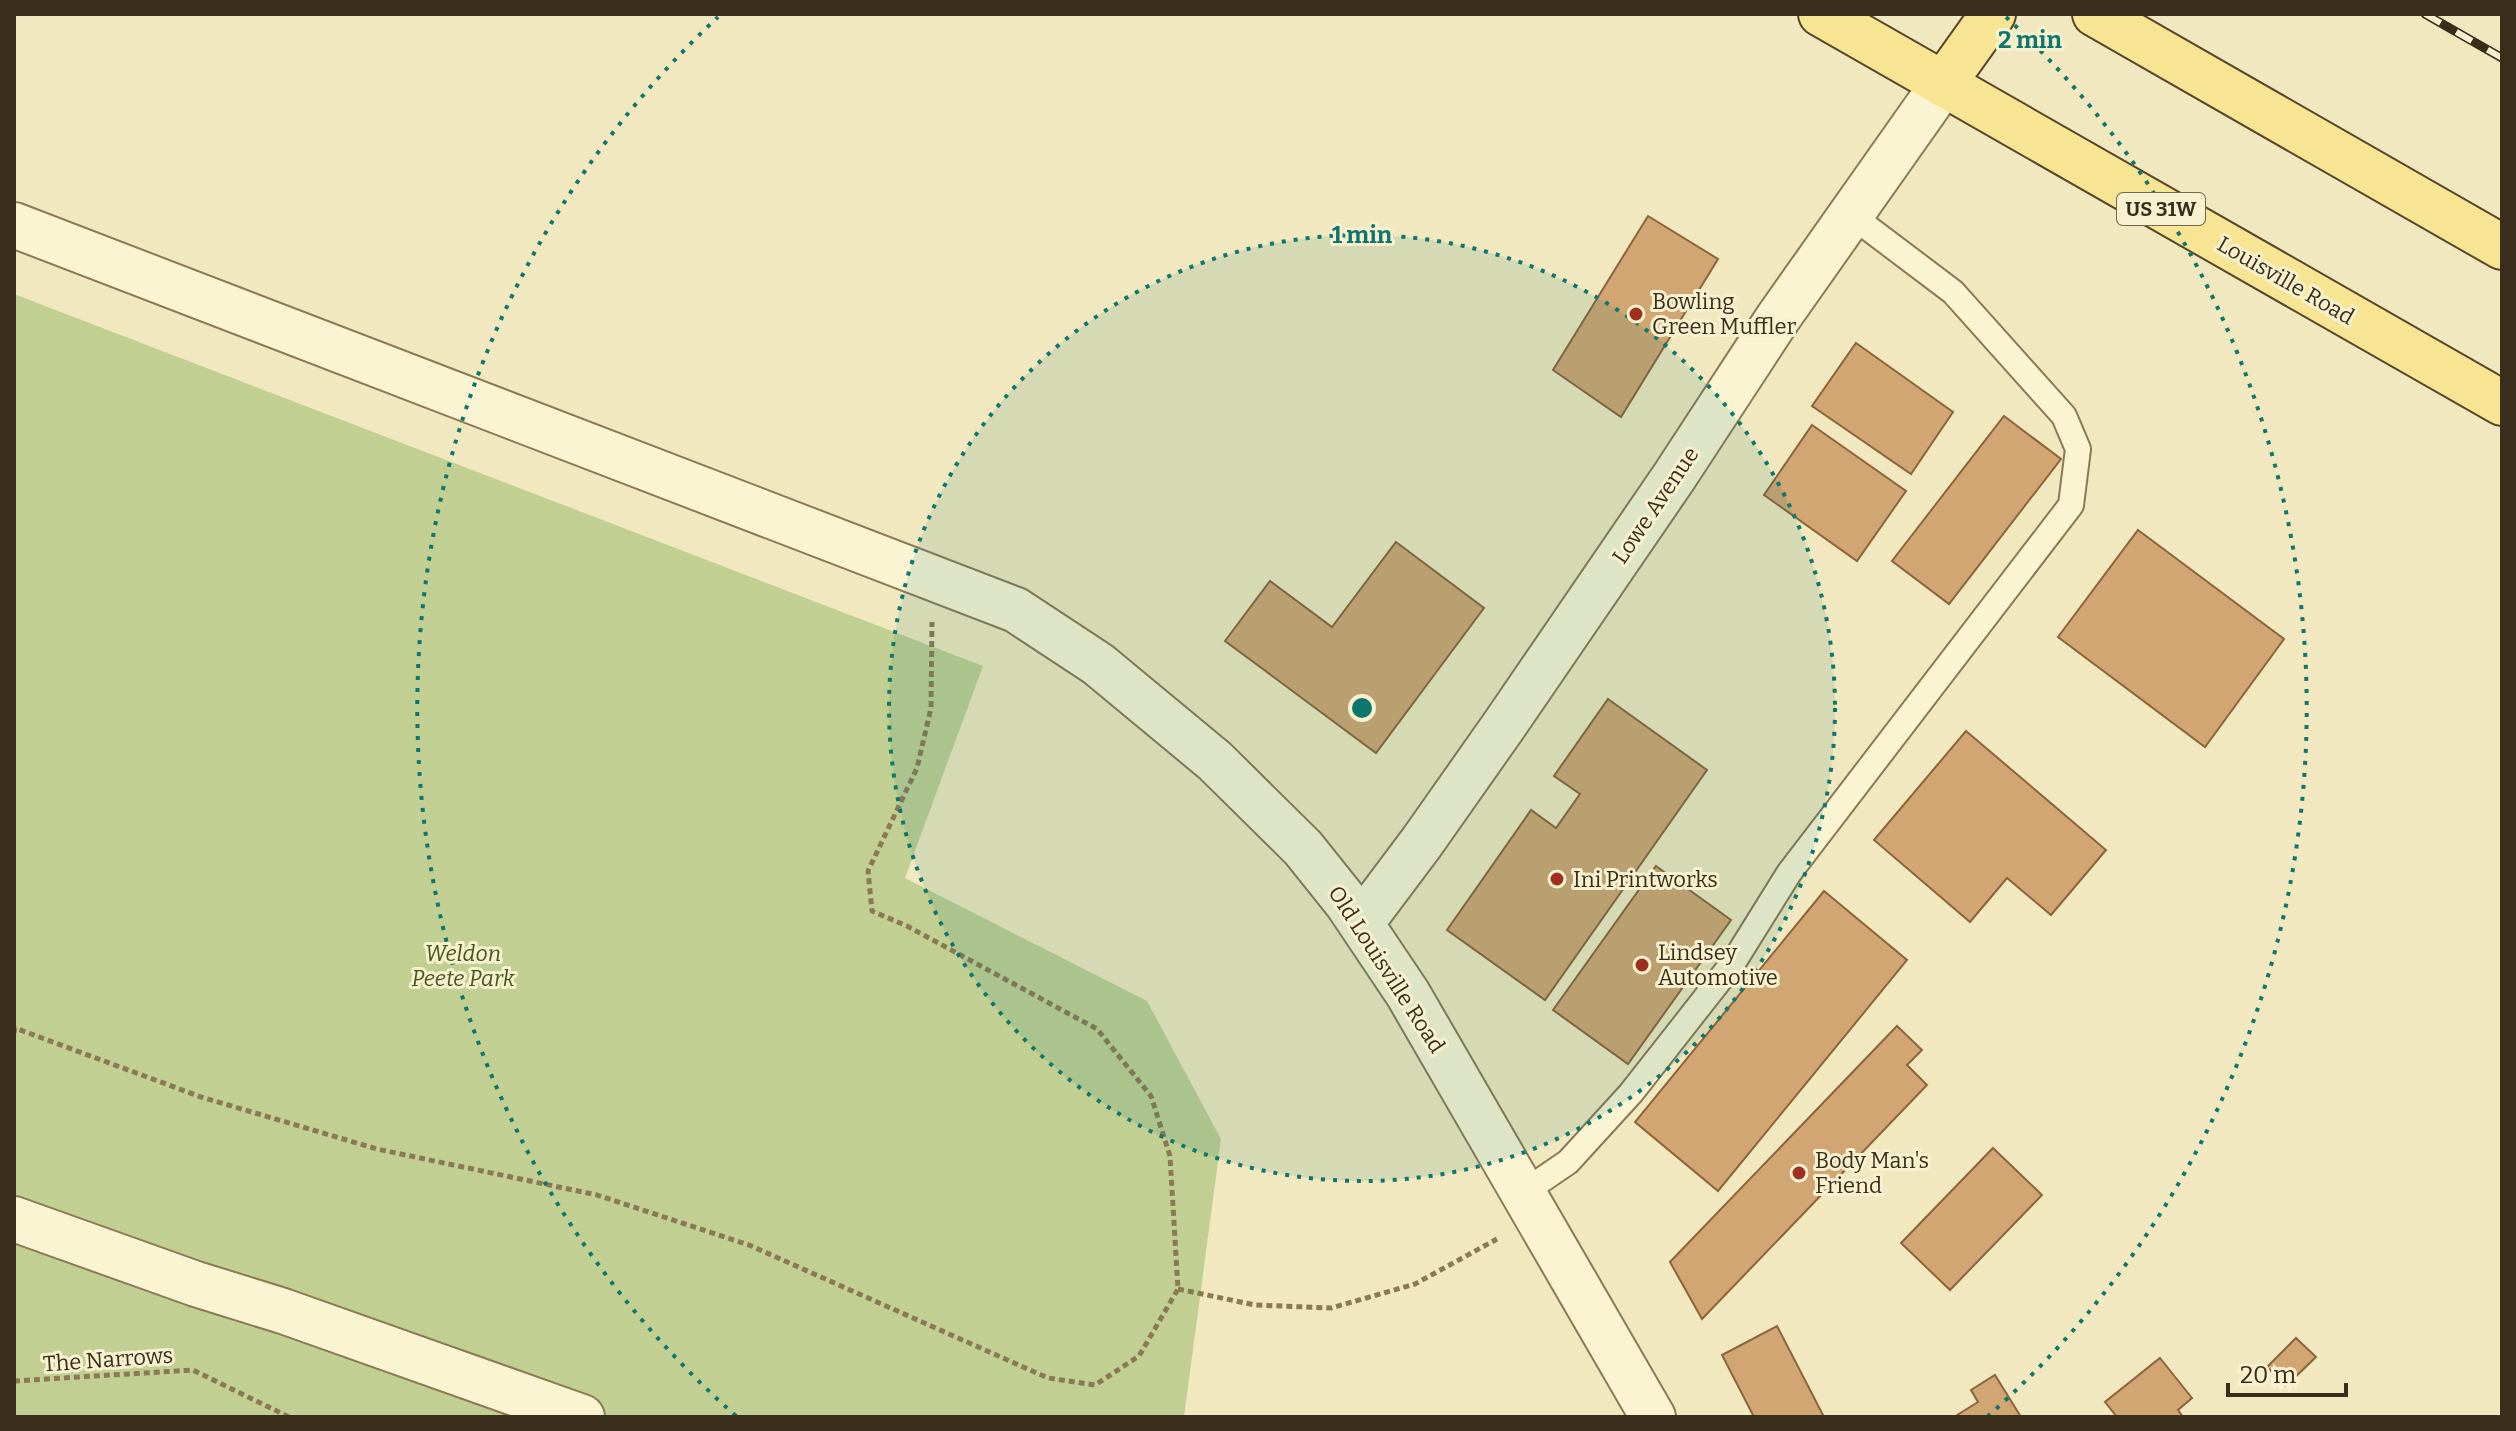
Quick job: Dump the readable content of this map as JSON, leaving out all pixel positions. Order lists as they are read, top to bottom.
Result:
{
  "streets": {
    "main road": ["US 31W", "Louisville Road"],
    "street": ["Lowe Avenue", "Old Louisville Road"],
    "path": ["The Narrows"]
  },
  "crossings": [
    ["Louisville Road", "Lowe Avenue"],
    ["Lowe Avenue", "Old Louisville Road"]
  ],
  "parks": ["Weldon Peete Park"],
  "places": [
    "Bowling Green Muffler",
    "Ini Printworks",
    "Lindsey Automotive",
    "Body Man's Friend"
  ],
  "scale_bar": "20 m",
  "rings": ["2 min", "1 min"]
}
